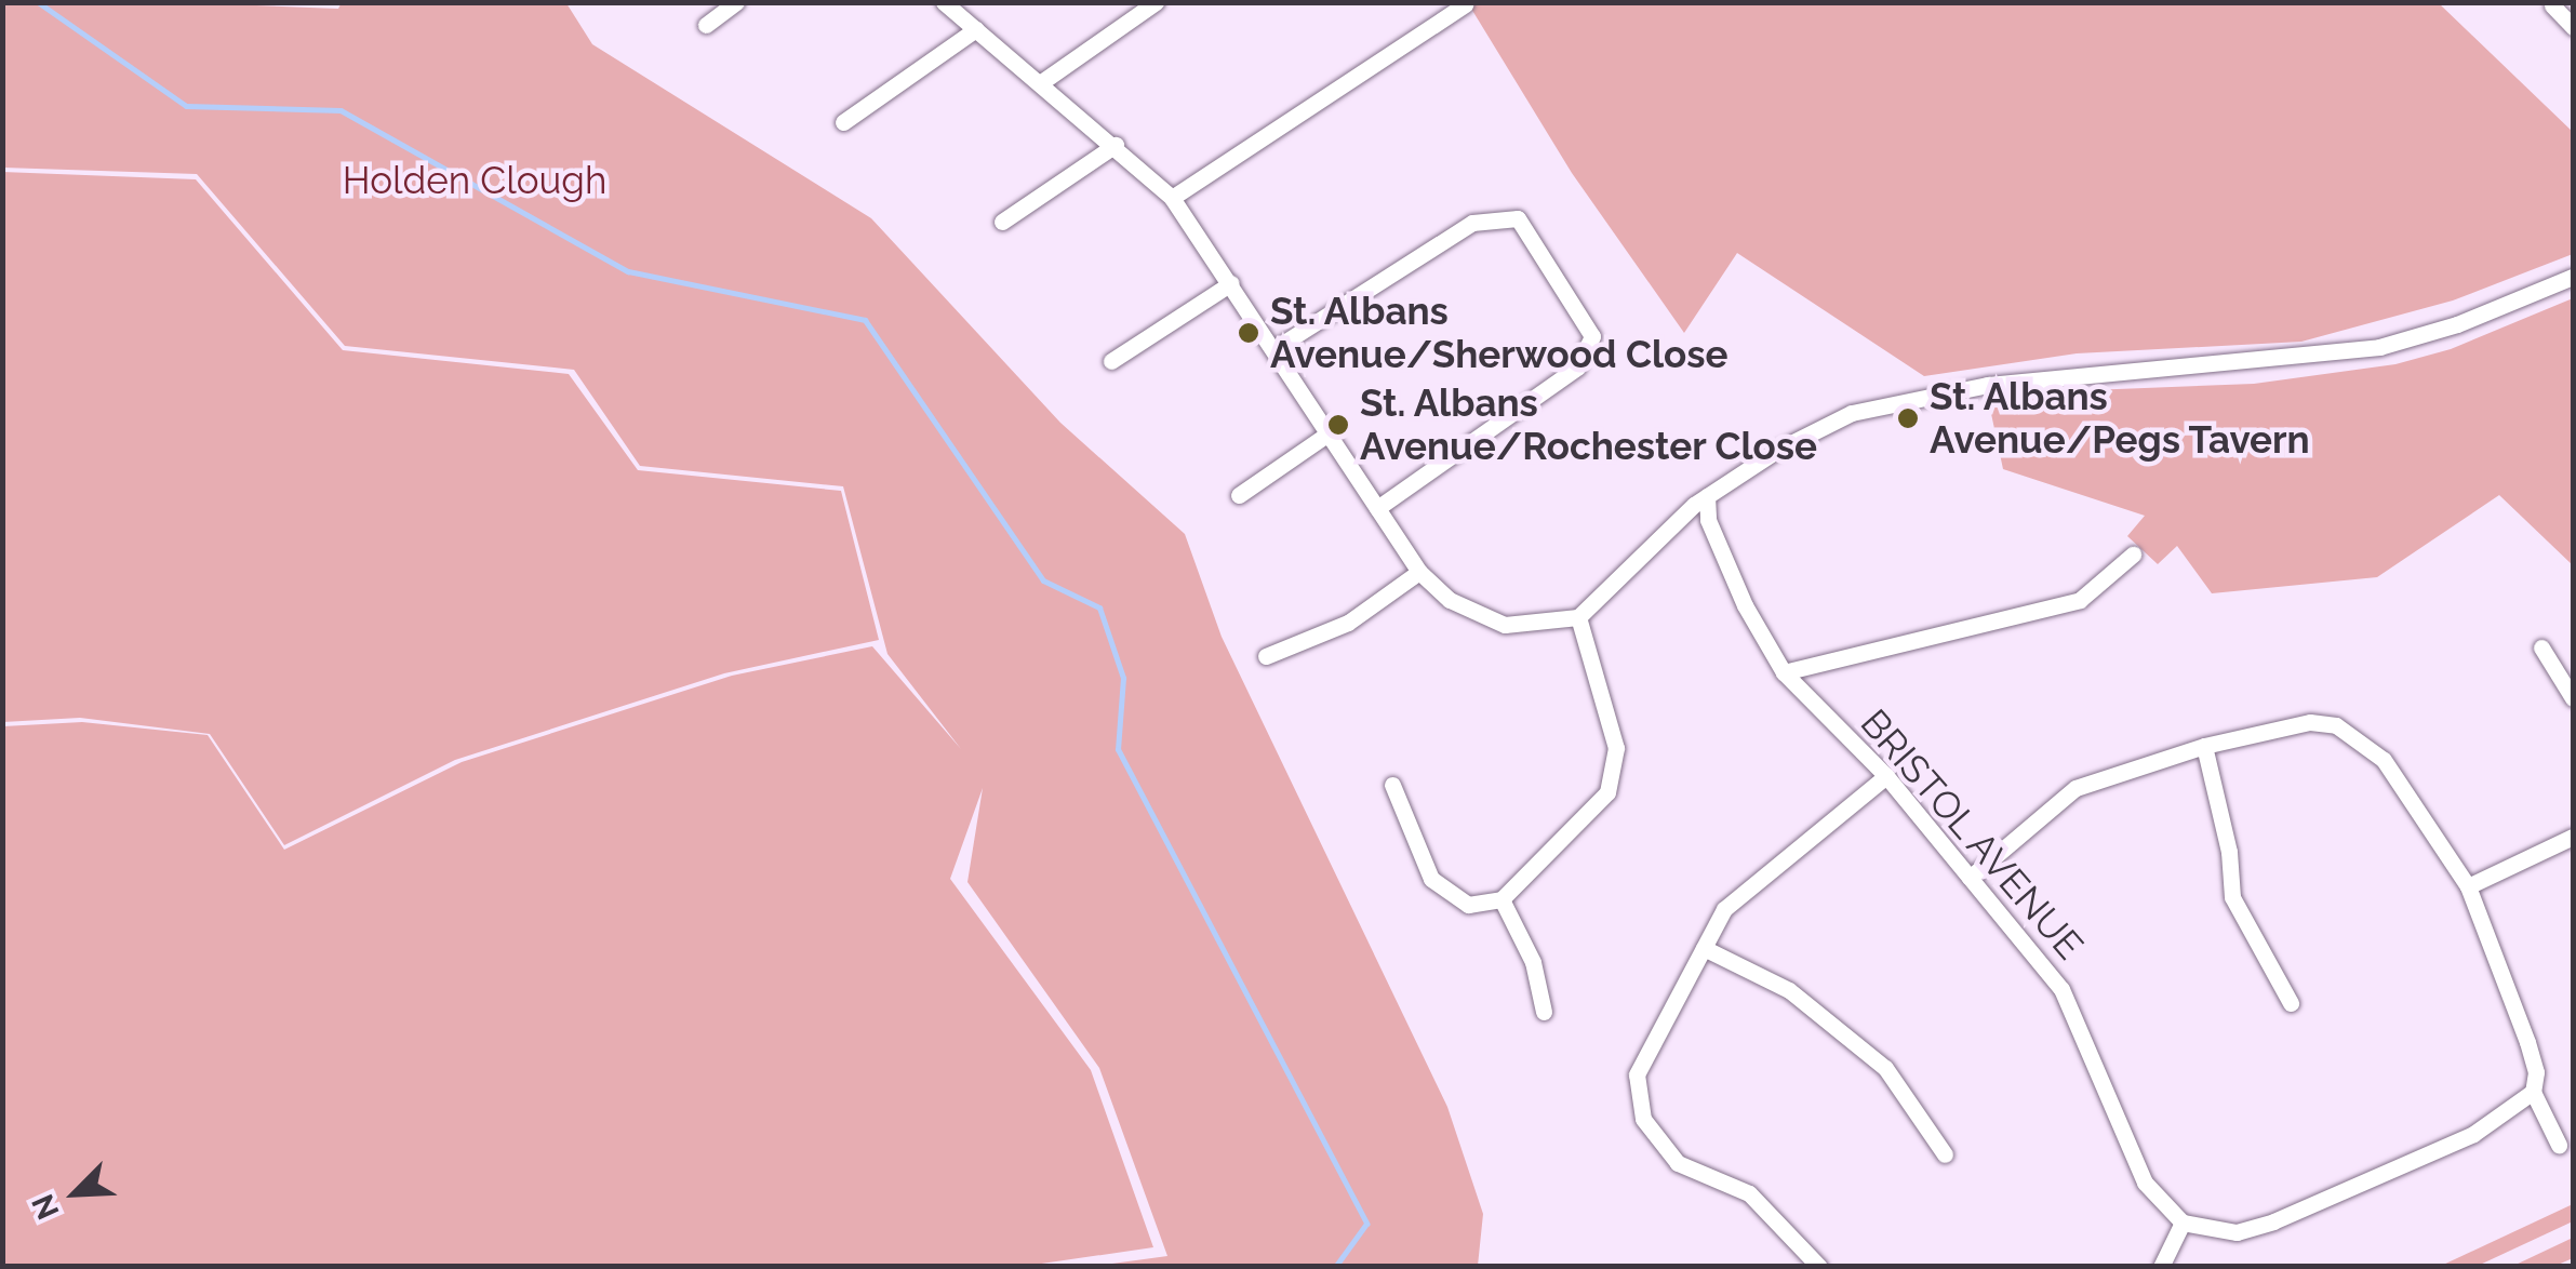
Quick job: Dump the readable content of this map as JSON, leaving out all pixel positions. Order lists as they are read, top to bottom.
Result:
{
  "streets": {
    "street": ["BRISTOL AVENUE"]
  },
  "parks": ["Holden Clough"],
  "places": ["St. Albans Avenue/Sherwood Close", "St. Albans Avenue/Pegs Tavern", "St. Albans Avenue/Rochester Close"],
  "north": "bottom left"
}
